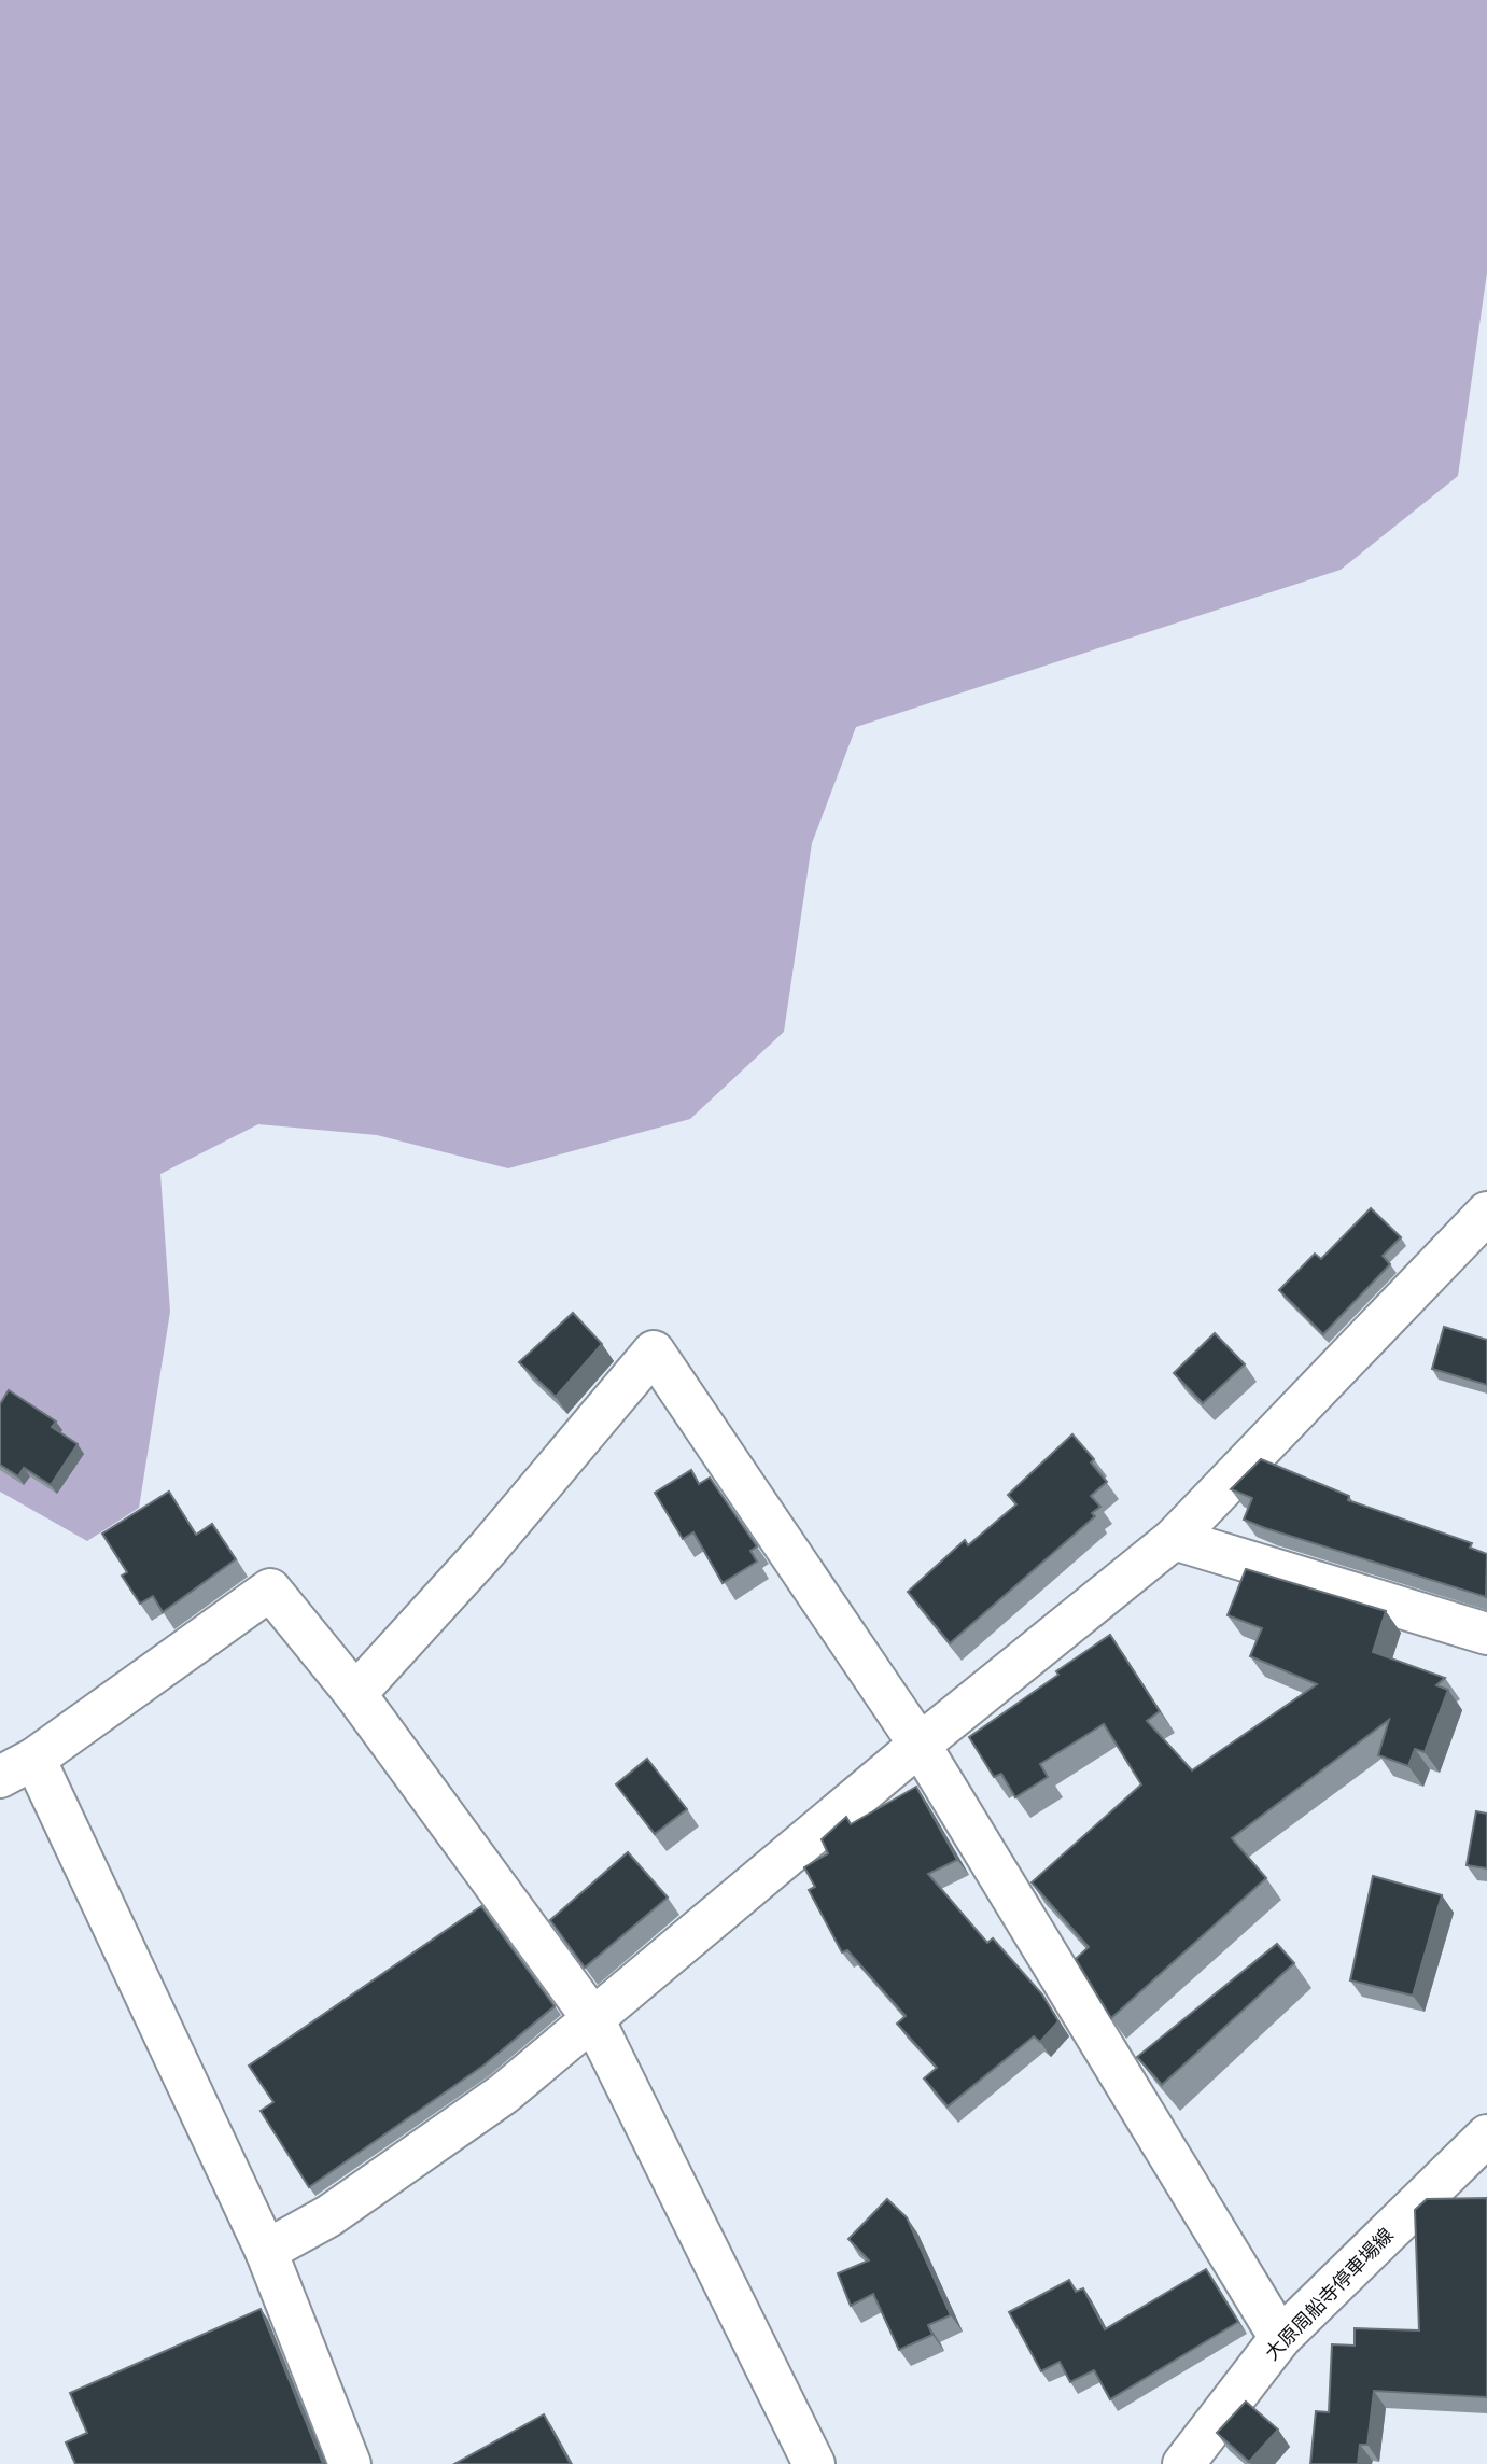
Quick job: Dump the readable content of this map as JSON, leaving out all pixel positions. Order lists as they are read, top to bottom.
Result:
{
  "streets": {
    "street": ["大原周船寺停車場線"]
  }
}
